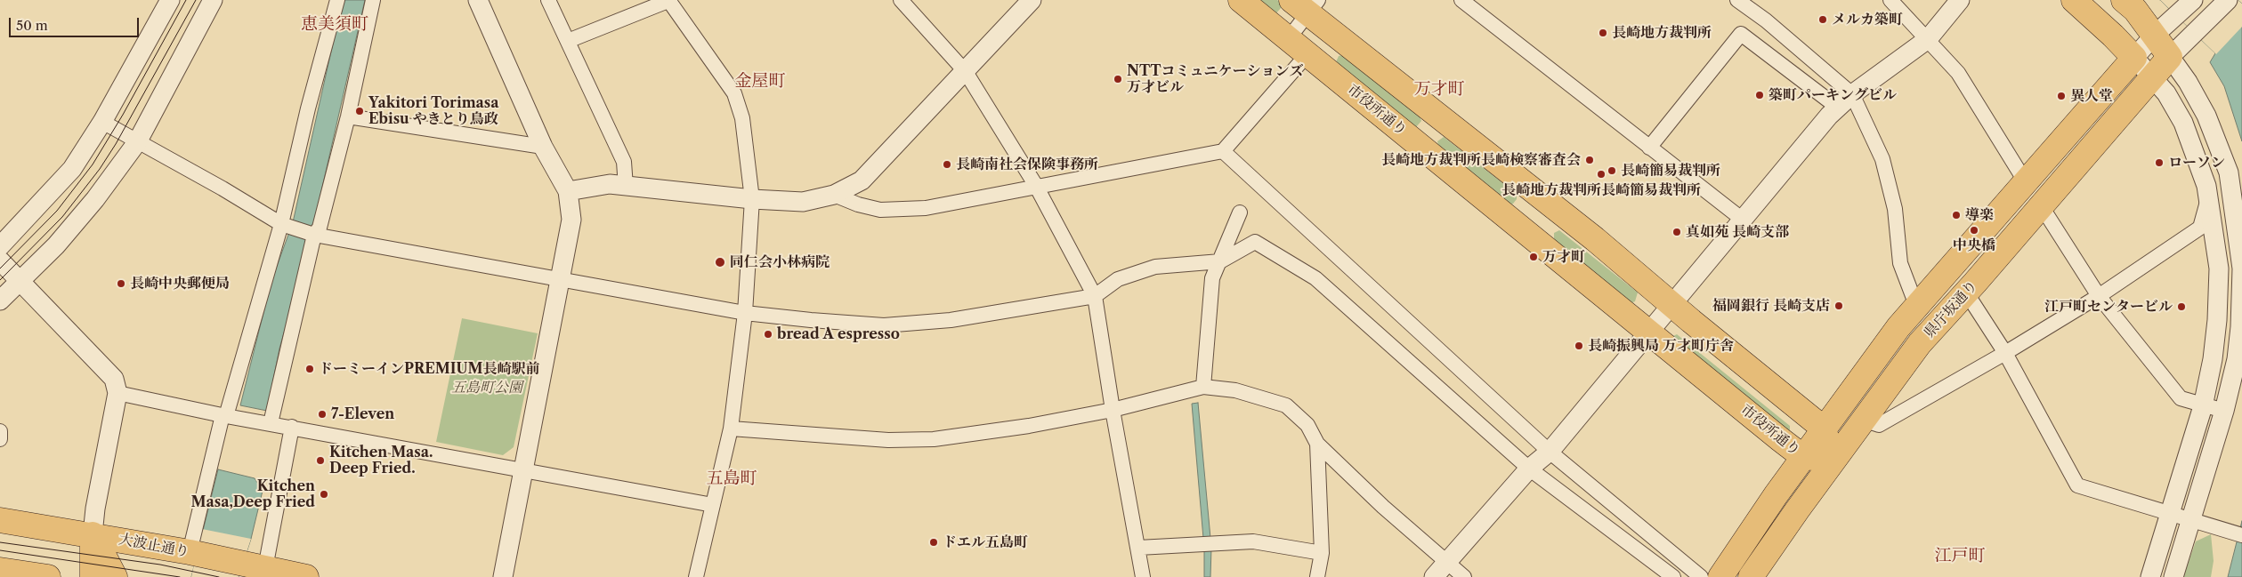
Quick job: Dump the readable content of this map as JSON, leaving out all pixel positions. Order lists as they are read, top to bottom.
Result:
{
  "streets": {
    "highway": ["市役所通り", "県庁坂通り", "大波止通り"]
  },
  "crossings": [
    ["市役所通り", "県庁坂通り"]
  ],
  "districts": [
    "恵美須町",
    "金屋町",
    "万才町",
    "五島町",
    "江戸町"
  ],
  "parks": ["五島町公園"],
  "places": [
    "メルカ築町",
    "長崎地方裁判所",
    "NTTコミュニケーションズ 万才ビル",
    "築町パーキングビル",
    "異人堂",
    "Yakitori Torimasa Ebisu やきとり鳥政",
    "長崎地方裁判所長崎検察審査会",
    "ローソン",
    "長崎南社会保険事務所",
    "長崎簡易裁判所",
    "長崎地方裁判所長崎簡易裁判所",
    "導楽",
    "中央橋",
    "真如苑 長崎支部",
    "万才町",
    "同仁会小林病院",
    "長崎中央郵便局",
    "福岡銀行 長崎支店",
    "江戸町センタービル",
    "bread A espresso",
    "長崎振興局 万才町庁舎",
    "ドーミーインPREMIUM長崎駅前",
    "7-Eleven",
    "Kitchen Masa. Deep Fried.",
    "Kitchen Masa,Deep Fried",
    "ドエル五島町"
  ],
  "scale_bar": "50 m"
}
